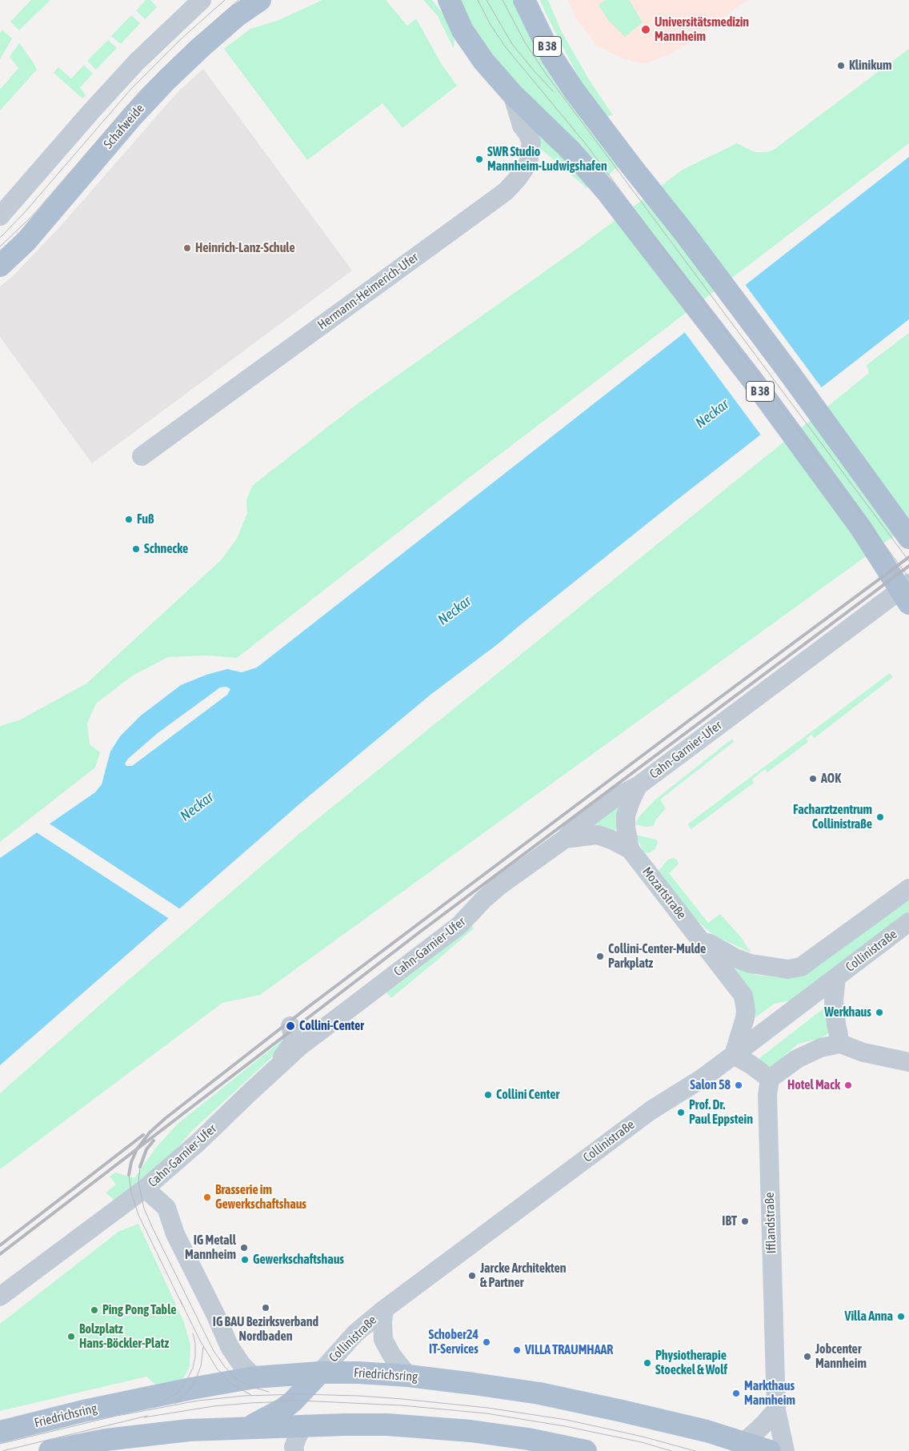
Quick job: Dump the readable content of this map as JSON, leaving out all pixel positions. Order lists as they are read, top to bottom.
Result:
{
  "streets": {
    "main road": ["B 38", "Schafweide", "Friedrichsring"],
    "street": [
      "Hermann-Heimerich-Ufer",
      "Cahn-Garnier-Ufer",
      "Mozartstraße",
      "Collinistraße",
      "Ifflandstraße"
    ]
  },
  "crossings": [
    ["B 38", "Hermann-Heimerich-Ufer"],
    ["B 38", "Cahn-Garnier-Ufer"],
    ["Cahn-Garnier-Ufer", "Mozartstraße"],
    ["Mozartstraße", "Collinistraße"],
    ["Collinistraße", "Friedrichsring"]
  ],
  "water": ["Neckar"],
  "places": [
    "Universitätsmedizin Mannheim",
    "Klinikum",
    "SWR Studio Mannheim-Ludwigshafen",
    "Heinrich-Lanz-Schule",
    "Fuß",
    "Schnecke",
    "AOK",
    "Facharztzentrum Collinistraße",
    "Collini-Center-Mulde Parkplatz",
    "Werkhaus",
    "Collini-Center",
    "Salon 58",
    "Hotel Mack",
    "Collini Center",
    "Prof. Dr. Paul Eppstein",
    "Brasserie im Gewerkschaftshaus",
    "IBT",
    "IG Metall Mannheim",
    "Gewerkschaftshaus",
    "Jarcke Architekten & Partner",
    "IG BAU Bezirksverband Nordbaden",
    "Ping Pong Table",
    "Villa Anna",
    "Bolzplatz Hans-Böckler-Platz",
    "Schober24 IT-Services",
    "VILLA TRAUMHAAR",
    "Jobcenter Mannheim",
    "Physiotherapie Stoeckel & Wolf",
    "Markthaus Mannheim"
  ]
}
